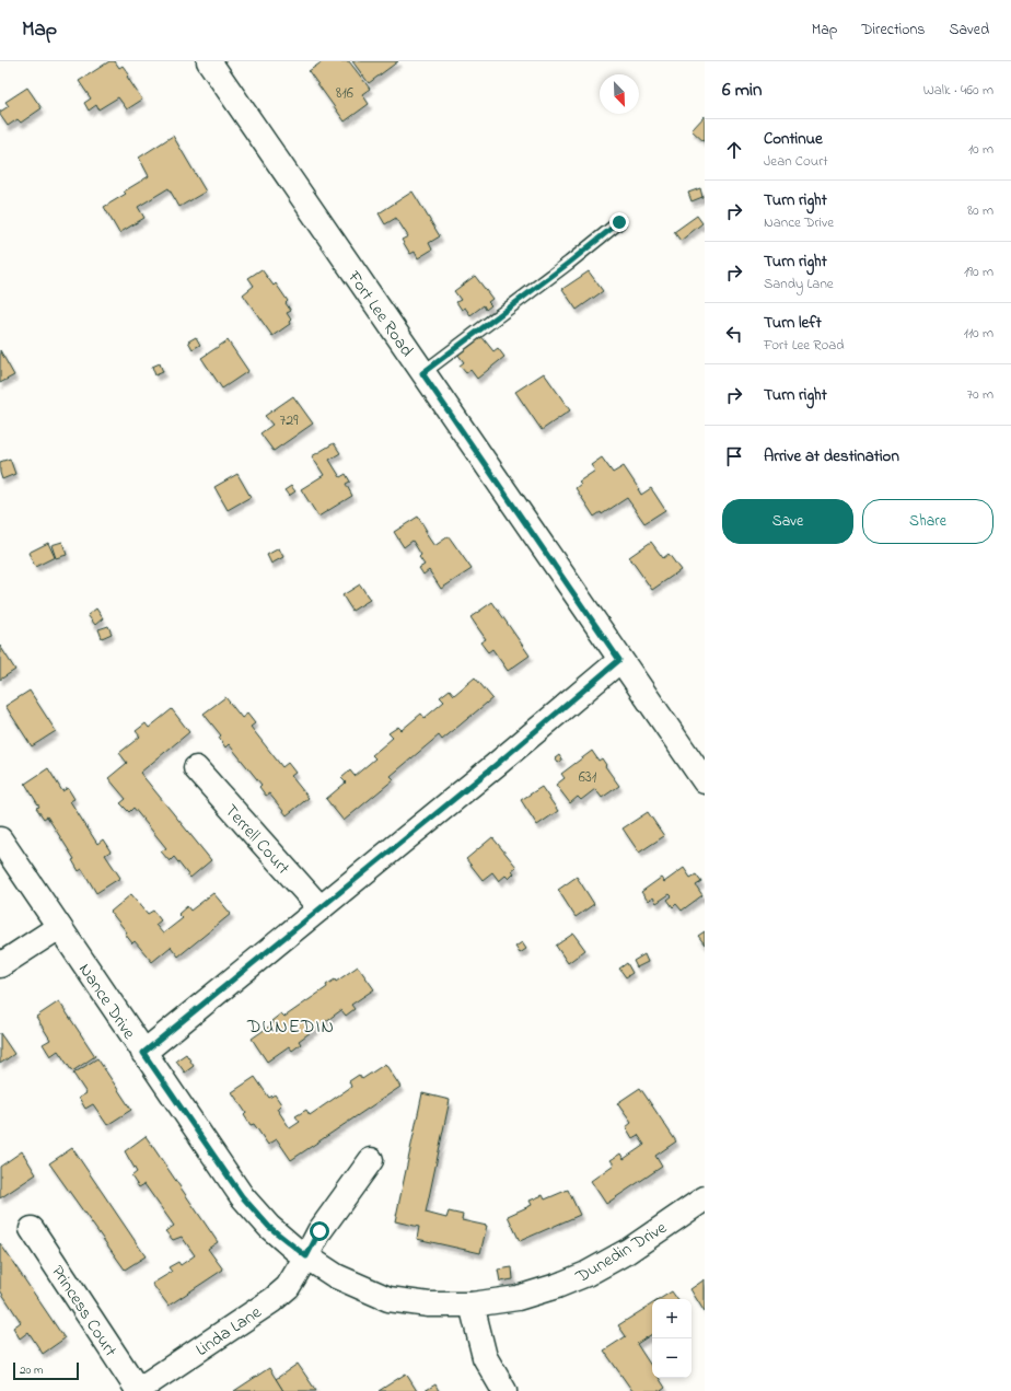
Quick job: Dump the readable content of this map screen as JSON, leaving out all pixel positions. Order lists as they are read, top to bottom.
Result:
{
  "streets": {
    "street": [
      "Fort Lee Road",
      "Terrell Court",
      "Nance Drive",
      "Dunedin Drive",
      "Princess Court",
      "Linda Lane"
    ]
  },
  "crossings": [
    ["Nance Drive", "Dunedin Drive"],
    ["Nance Drive", "Linda Lane"],
    ["Dunedin Drive", "Linda Lane"],
    ["Princess Court", "Linda Lane"]
  ],
  "districts": ["DUNEDIN"],
  "house_numbers": ["816", "729", "631"],
  "scale_bar": "20 m",
  "north": "bottom right",
  "page": {
    "header": "Map",
    "nav": ["Map", "Directions", "Saved"],
    "heading": ["6 min", "Walk · 460 m"],
    "list": [
      ["Continue", "Jean Court", "10 m"],
      ["Turn right", "Nance Drive", "80 m"],
      ["Turn right", "Sandy Lane", "190 m"],
      ["Turn left", "Fort Lee Road", "110 m"],
      ["Turn right", "70 m"],
      "Arrive at destination"
    ],
    "buttons": ["Save", "Share"],
    "map_buttons": ["+", "−"],
    "scale": "20 m"
  }
}
